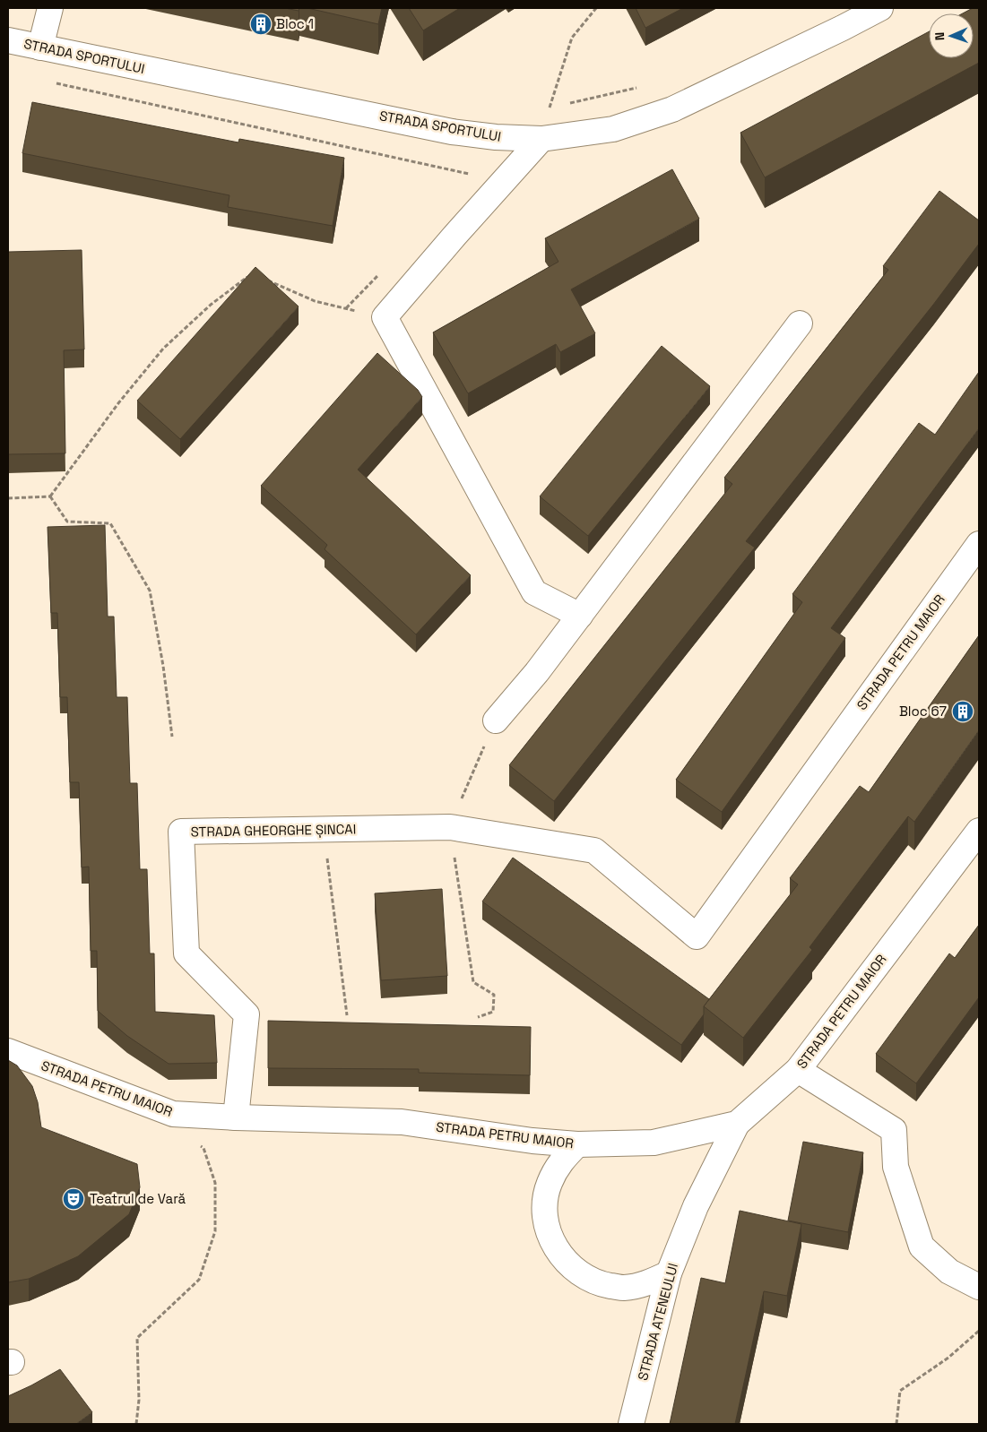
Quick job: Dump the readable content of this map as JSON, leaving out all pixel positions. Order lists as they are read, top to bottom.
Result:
{
  "streets": {
    "street": [
      "STRADA SPORTULUI",
      "STRADA PETRU MAIOR",
      "STRADA GHEORGHE ȘINCAI",
      "STRADA ATENEULUI"
    ]
  },
  "crossings": [
    ["STRADA PETRU MAIOR", "STRADA GHEORGHE ȘINCAI"],
    ["STRADA PETRU MAIOR", "STRADA ATENEULUI"]
  ],
  "places": {
    "building": ["Bloc 1", "Bloc 67"],
    "theatre": ["Teatrul de Vară"]
  },
  "north": "left"
}
